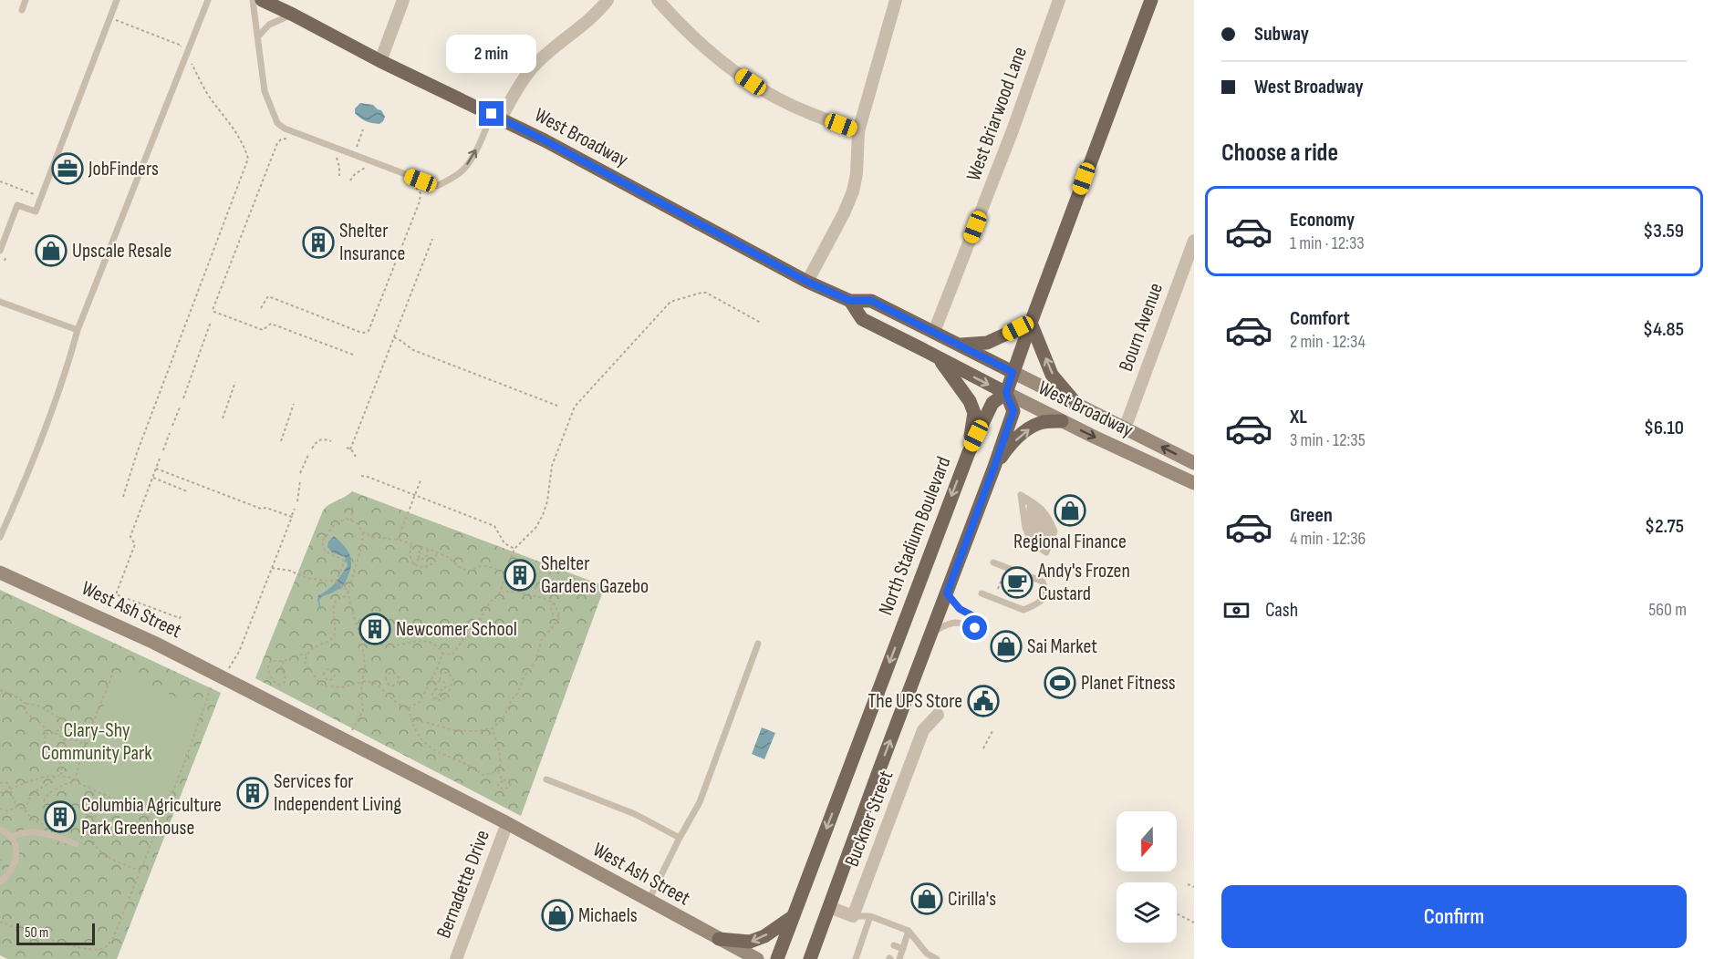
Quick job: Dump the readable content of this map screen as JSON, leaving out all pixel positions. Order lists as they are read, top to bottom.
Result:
{
  "streets": {
    "main road": ["West Broadway", "North Stadium Boulevard"],
    "street": [
      "West Briarwood Lane",
      "Bourn Avenue",
      "West Ash Street",
      "Buckner Street",
      "Bernadette Drive"
    ]
  },
  "crossings": [
    ["West Briarwood Lane", "West Broadway"],
    ["West Broadway", "Bourn Avenue"],
    ["West Broadway", "North Stadium Boulevard"],
    ["West Ash Street", "Bernadette Drive"]
  ],
  "parks": ["Clary-Shy Community Park"],
  "places": {
    "office": ["JobFinders"],
    "building": [
      "Shelter Insurance",
      "Shelter Gardens Gazebo",
      "Newcomer School",
      "Services for Independent Living",
      "Columbia Agriculture Park Greenhouse"
    ],
    "shop": [
      "Upscale Resale",
      "Regional Finance",
      "Sai Market",
      "Cirilla's",
      "Michaels"
    ],
    "cafe": ["Andy's Frozen Custard"],
    "sports": ["Planet Fitness"],
    "public building": ["The UPS Store"]
  },
  "scale_bar": "50 m",
  "north": "bottom",
  "page": {
    "banner": ["Subway", "West Broadway"],
    "bubble": "2 min",
    "heading": "Choose a ride",
    "list": [
      {
        "name": "Economy",
        "note": "1 min · 12:33",
        "value": "$3.59"
      },
      {
        "name": "Comfort",
        "note": "2 min · 12:34",
        "value": "$4.85"
      },
      {
        "name": "XL",
        "note": "3 min · 12:35",
        "value": "$6.10"
      },
      {
        "name": "Green",
        "note": "4 min · 12:36",
        "value": "$2.75"
      }
    ],
    "pay": ["Cash", "560 m"],
    "buttons": "Confirm",
    "scale": "50 m"
  }
}
